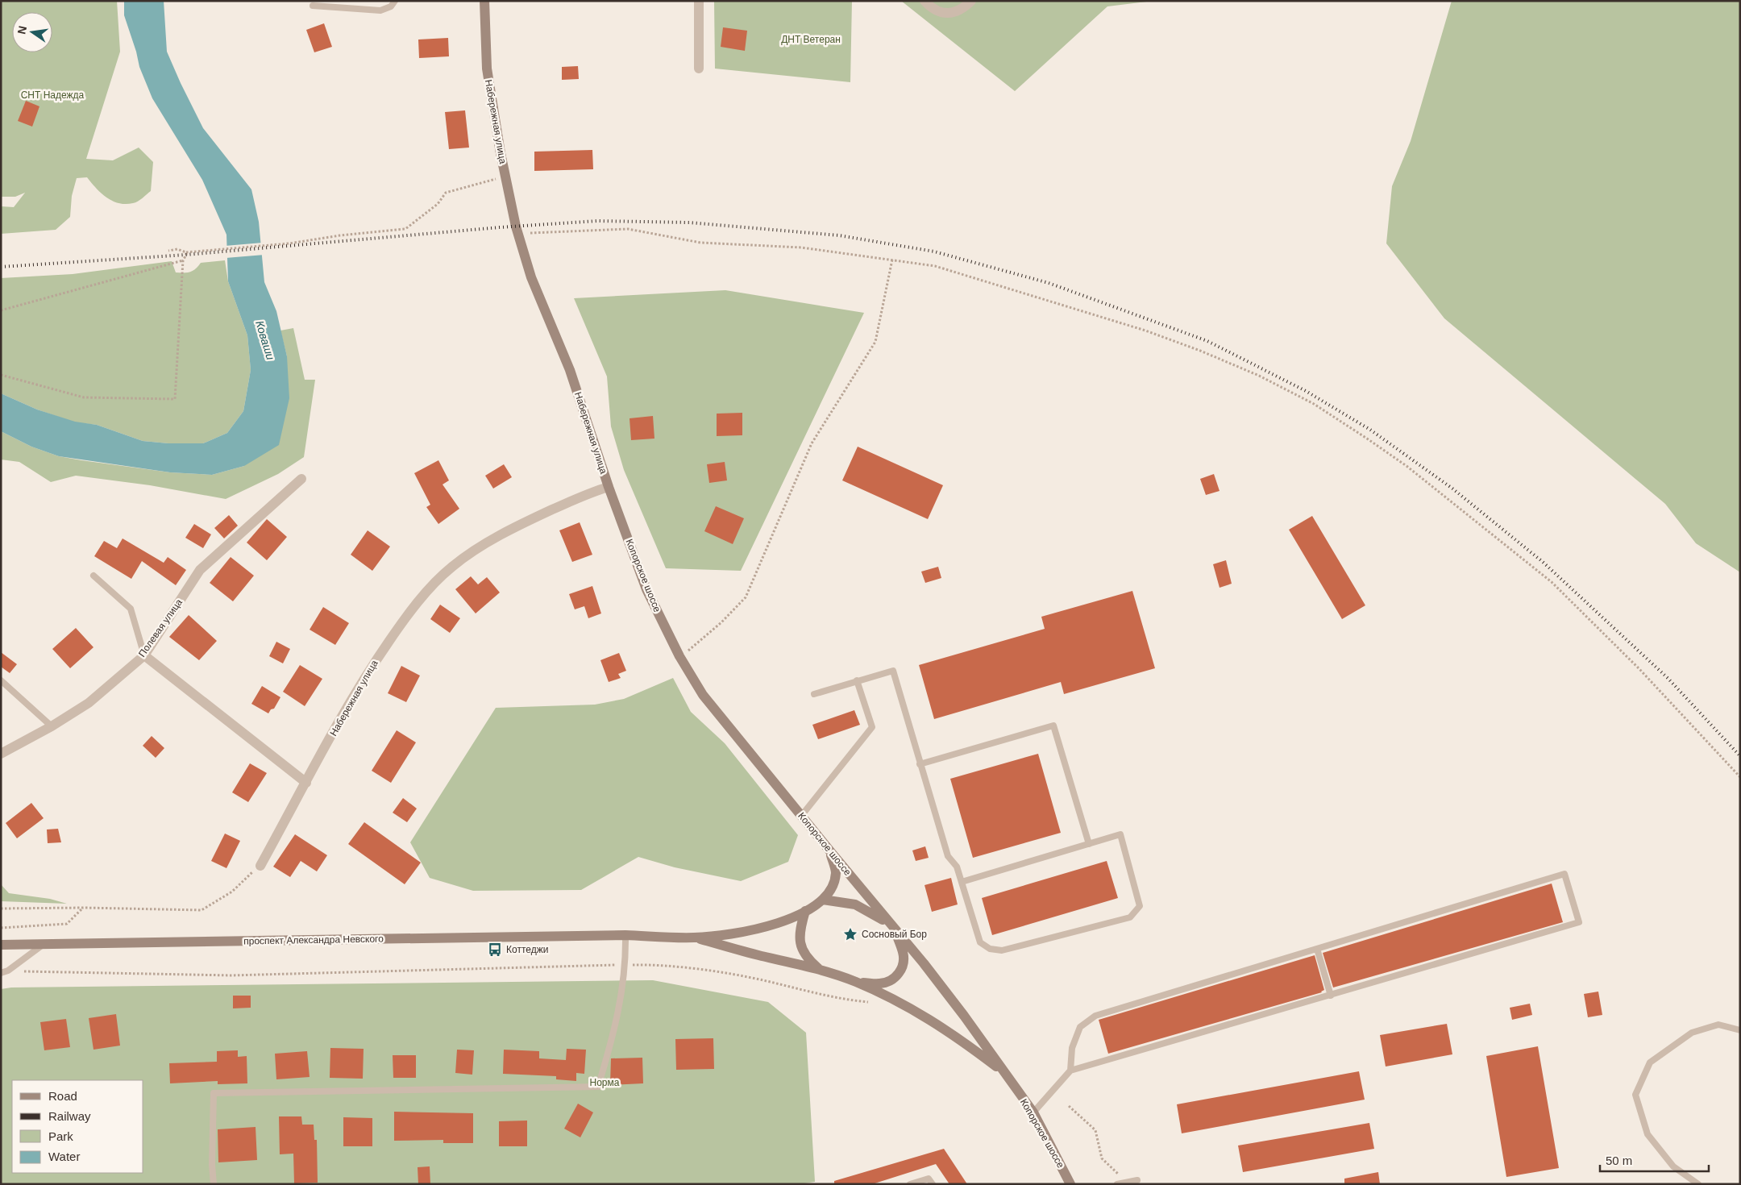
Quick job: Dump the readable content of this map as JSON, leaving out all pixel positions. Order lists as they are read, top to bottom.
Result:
{
  "streets": {
    "main road": ["Набережная улица", "Копорское шоссе", "проспект Александра Невского"],
    "street": ["Полевая улица"]
  },
  "crossings": [
    ["Набережная улица", "Копорское шоссе"]
  ],
  "water": ["Коваши"],
  "parks": ["ДНТ Ветеран", "СНТ Надежда", "Норма"],
  "places": {
    "place": ["Сосновый Бор"],
    "bus stop": ["Коттеджи"]
  },
  "legend": [
    "Road",
    "Railway",
    "Park",
    "Water"
  ],
  "scale_bar": "50 m",
  "north": "left"
}
